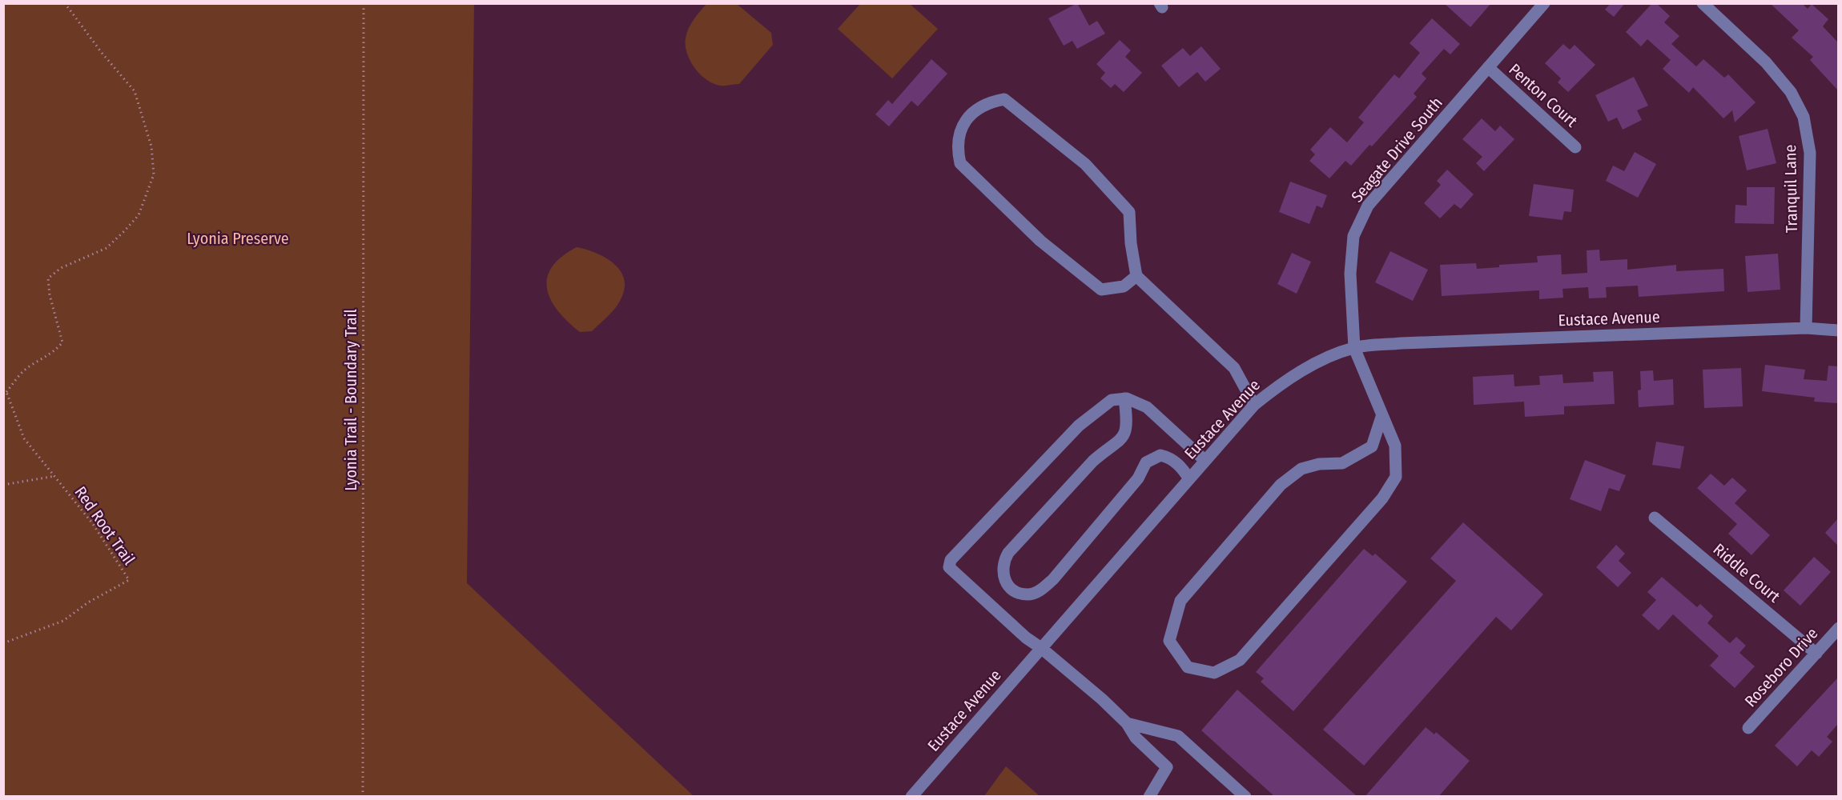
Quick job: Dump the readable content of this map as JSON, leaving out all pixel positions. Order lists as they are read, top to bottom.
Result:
{
  "streets": {
    "street": [
      "Penton Court",
      "Seagate Drive South",
      "Tranquil Lane",
      "Eustace Avenue",
      "Riddle Court",
      "Roseboro Drive"
    ],
    "path": ["Lyonia Trail - Boundary Trail", "Red Root Trail"]
  },
  "crossings": [
    ["Penton Court", "Seagate Drive South"],
    ["Seagate Drive South", "Eustace Avenue"],
    ["Tranquil Lane", "Eustace Avenue"],
    ["Riddle Court", "Roseboro Drive"]
  ],
  "parks": ["Lyonia Preserve"]
}
